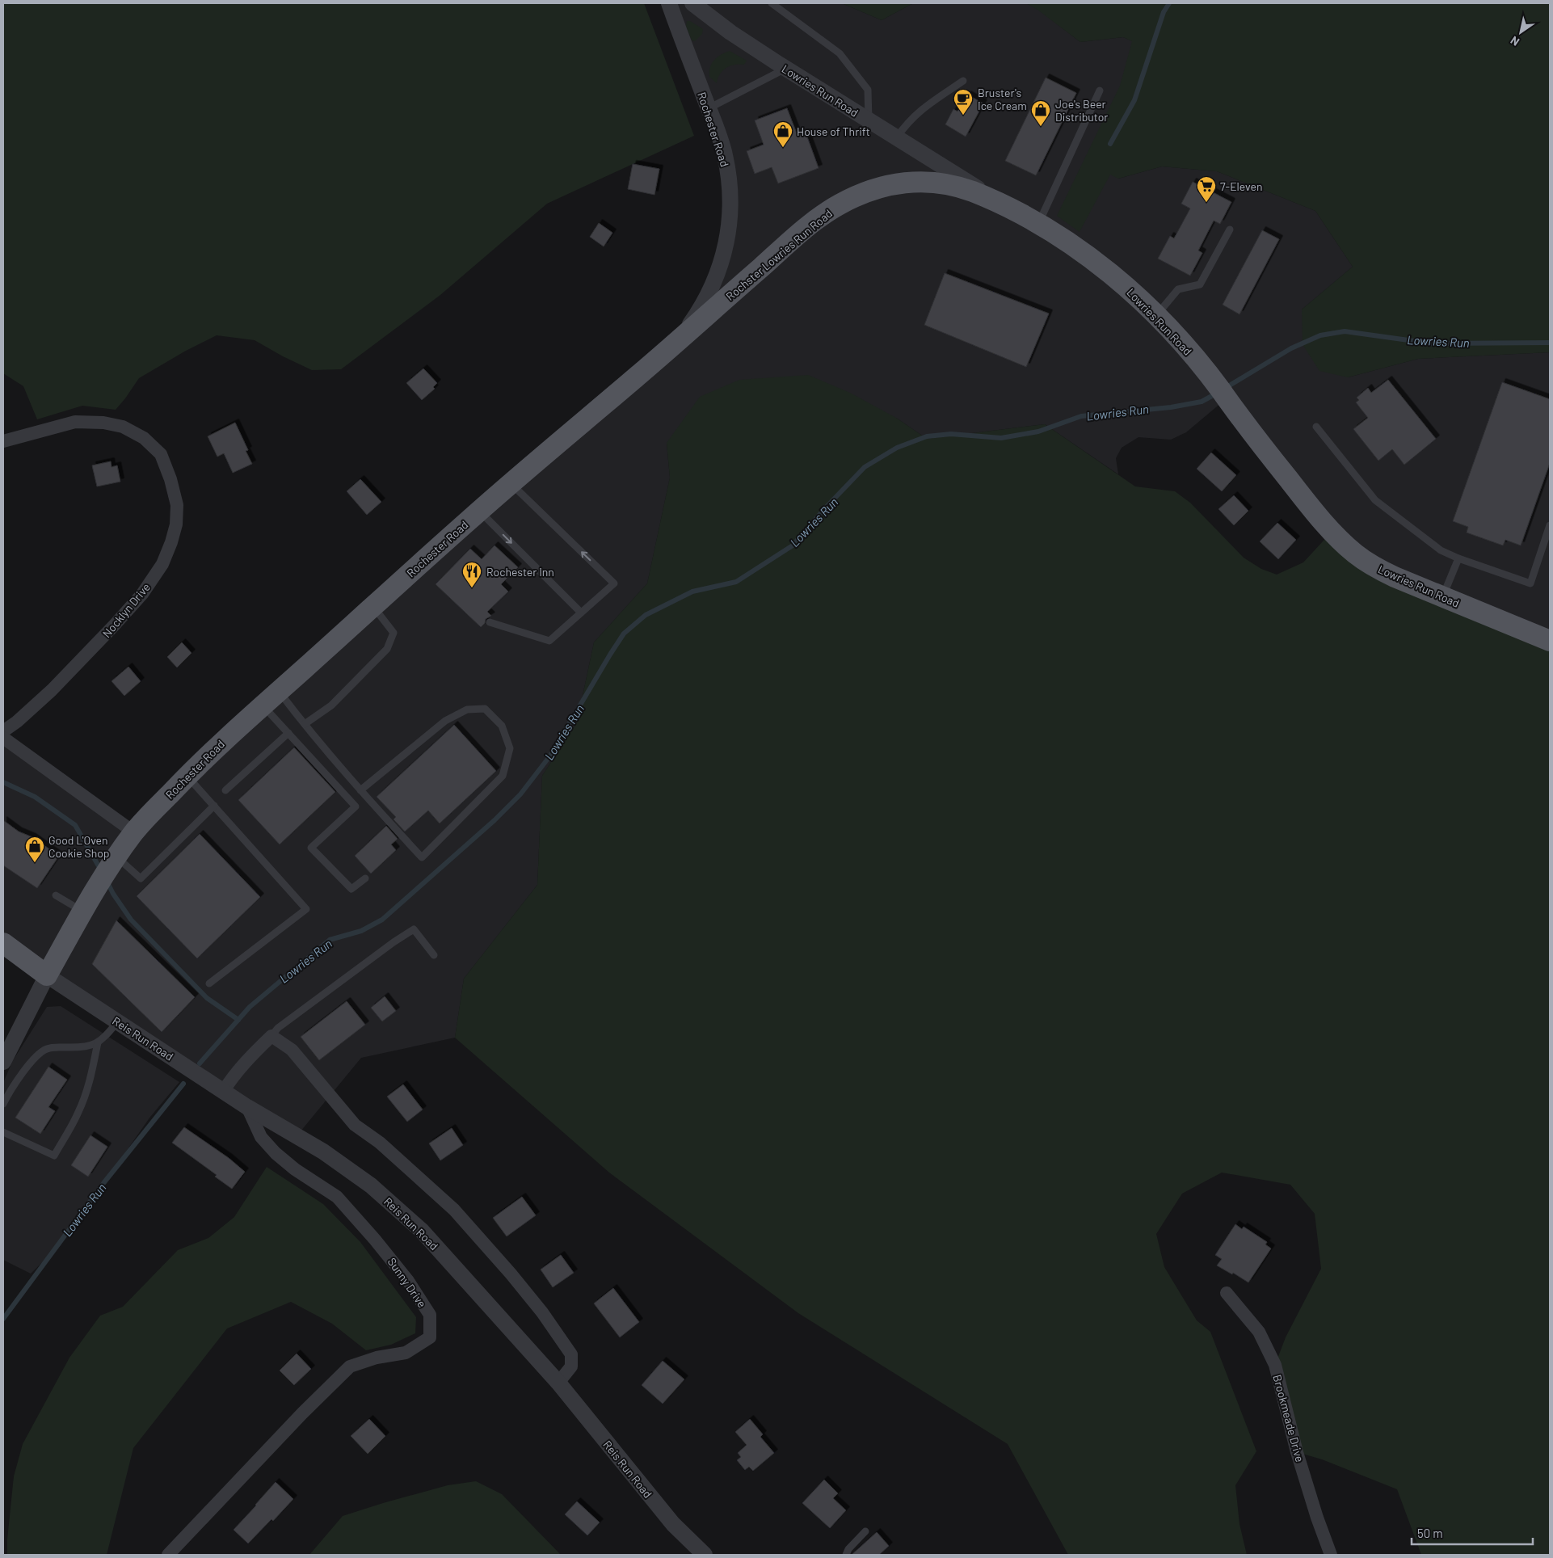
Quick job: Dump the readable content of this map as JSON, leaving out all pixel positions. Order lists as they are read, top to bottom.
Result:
{
  "streets": {
    "main road": ["Lowries Run Road", "Rochester Road", "Rochster Lowries Run Road"],
    "street": [
      "Nocklyn Drive",
      "Reis Run Road",
      "Sunny Drive",
      "Brookmeade Drive"
    ]
  },
  "crossings": [
    ["Lowries Run Road", "Rochster Lowries Run Road"],
    ["Rochester Road", "Rochster Lowries Run Road"],
    ["Rochester Road", "Reis Run Road"],
    ["Reis Run Road", "Sunny Drive"]
  ],
  "water": ["Lowries Run"],
  "places": {
    "cafe": ["Bruster's Ice Cream"],
    "shop": ["Joe's Beer Distributor", "House of Thrift", "Good L'Oven Cookie Shop"],
    "supermarket": ["7-Eleven"],
    "restaurant": ["Rochester Inn"]
  },
  "scale_bar": "50 m",
  "north": "bottom left"
}
